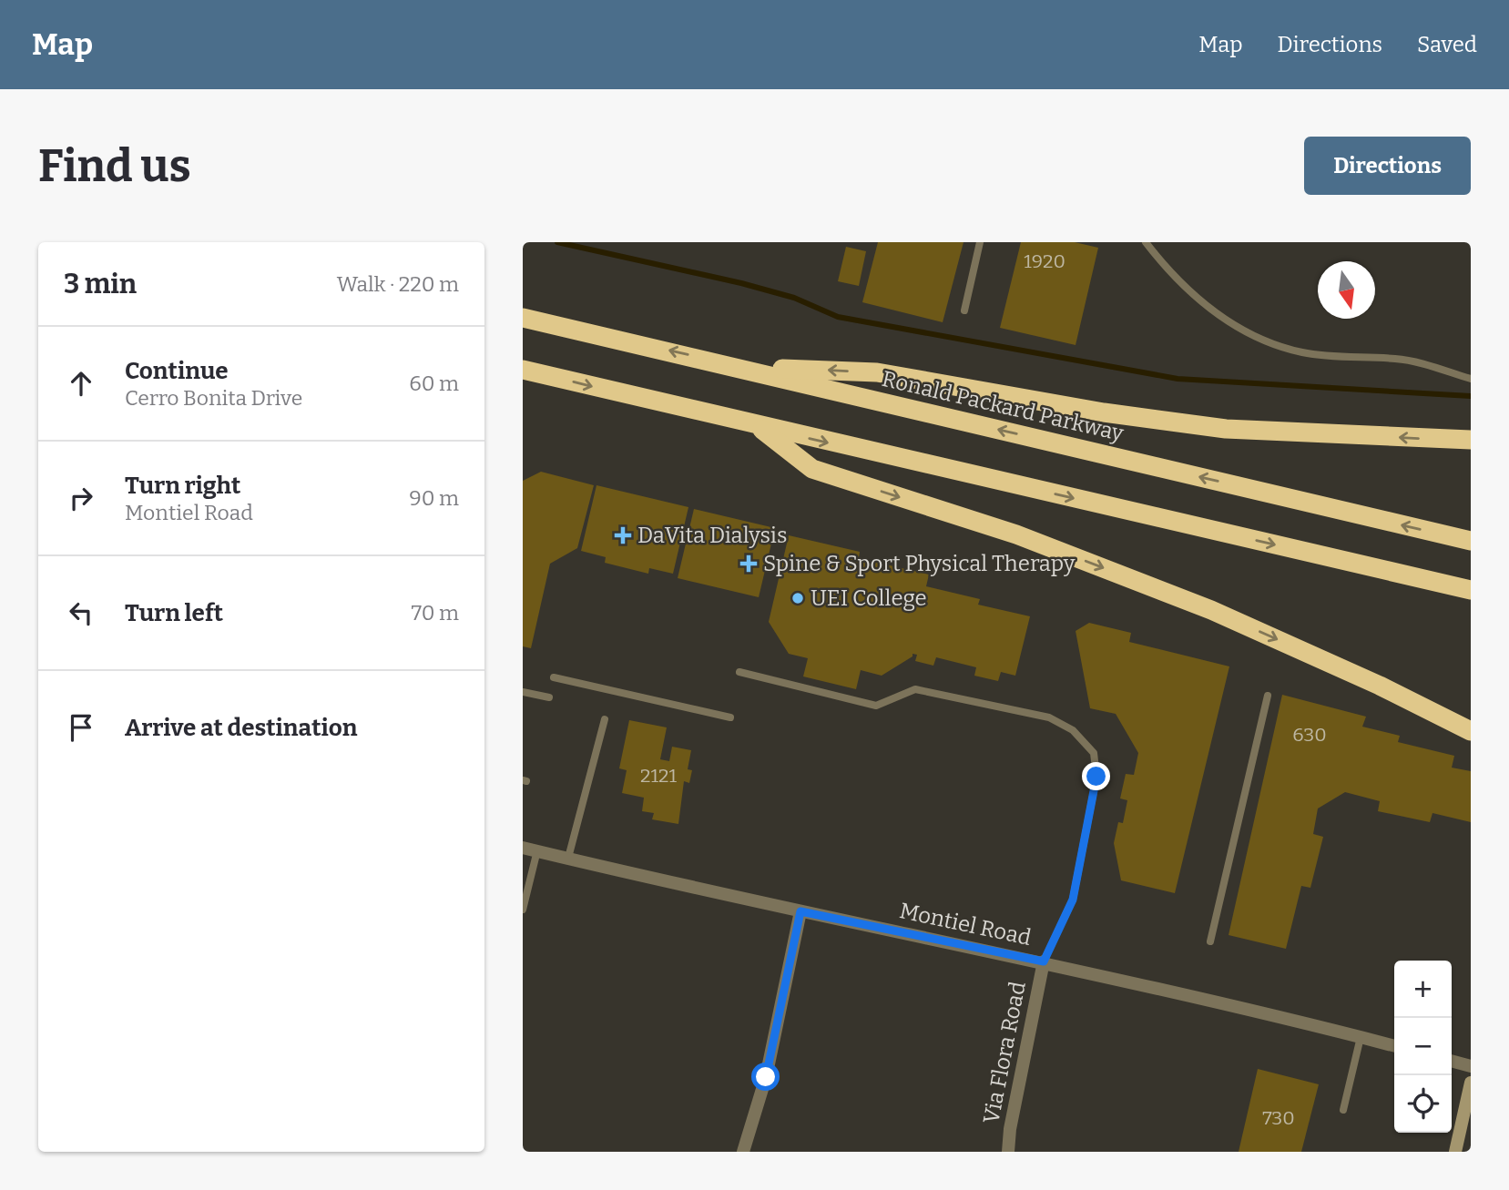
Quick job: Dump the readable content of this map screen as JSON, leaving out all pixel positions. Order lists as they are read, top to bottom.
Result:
{
  "streets": {
    "highway": ["Ronald Packard Parkway"],
    "street": ["Montiel Road", "Via Flora Road"]
  },
  "crossings": [
    ["Montiel Road", "Via Flora Road"]
  ],
  "places": {
    "health": ["DaVita Dialysis", "Spine & Sport Physical Therapy"],
    "other": ["UEI College"]
  },
  "house_numbers": [
    "1920",
    "630",
    "2121",
    "730"
  ],
  "north": "bottom",
  "page": {
    "header": "Map",
    "nav": ["Map", "Directions", "Saved"],
    "buttons": "Directions",
    "title": "Find us",
    "heading": ["3 min", "Walk · 220 m"],
    "list": [
      ["Continue", "Cerro Bonita Drive", "60 m"],
      ["Turn right", "Montiel Road", "90 m"],
      ["Turn left", "70 m"],
      "Arrive at destination"
    ],
    "map_buttons": ["+", "−"]
  }
}
